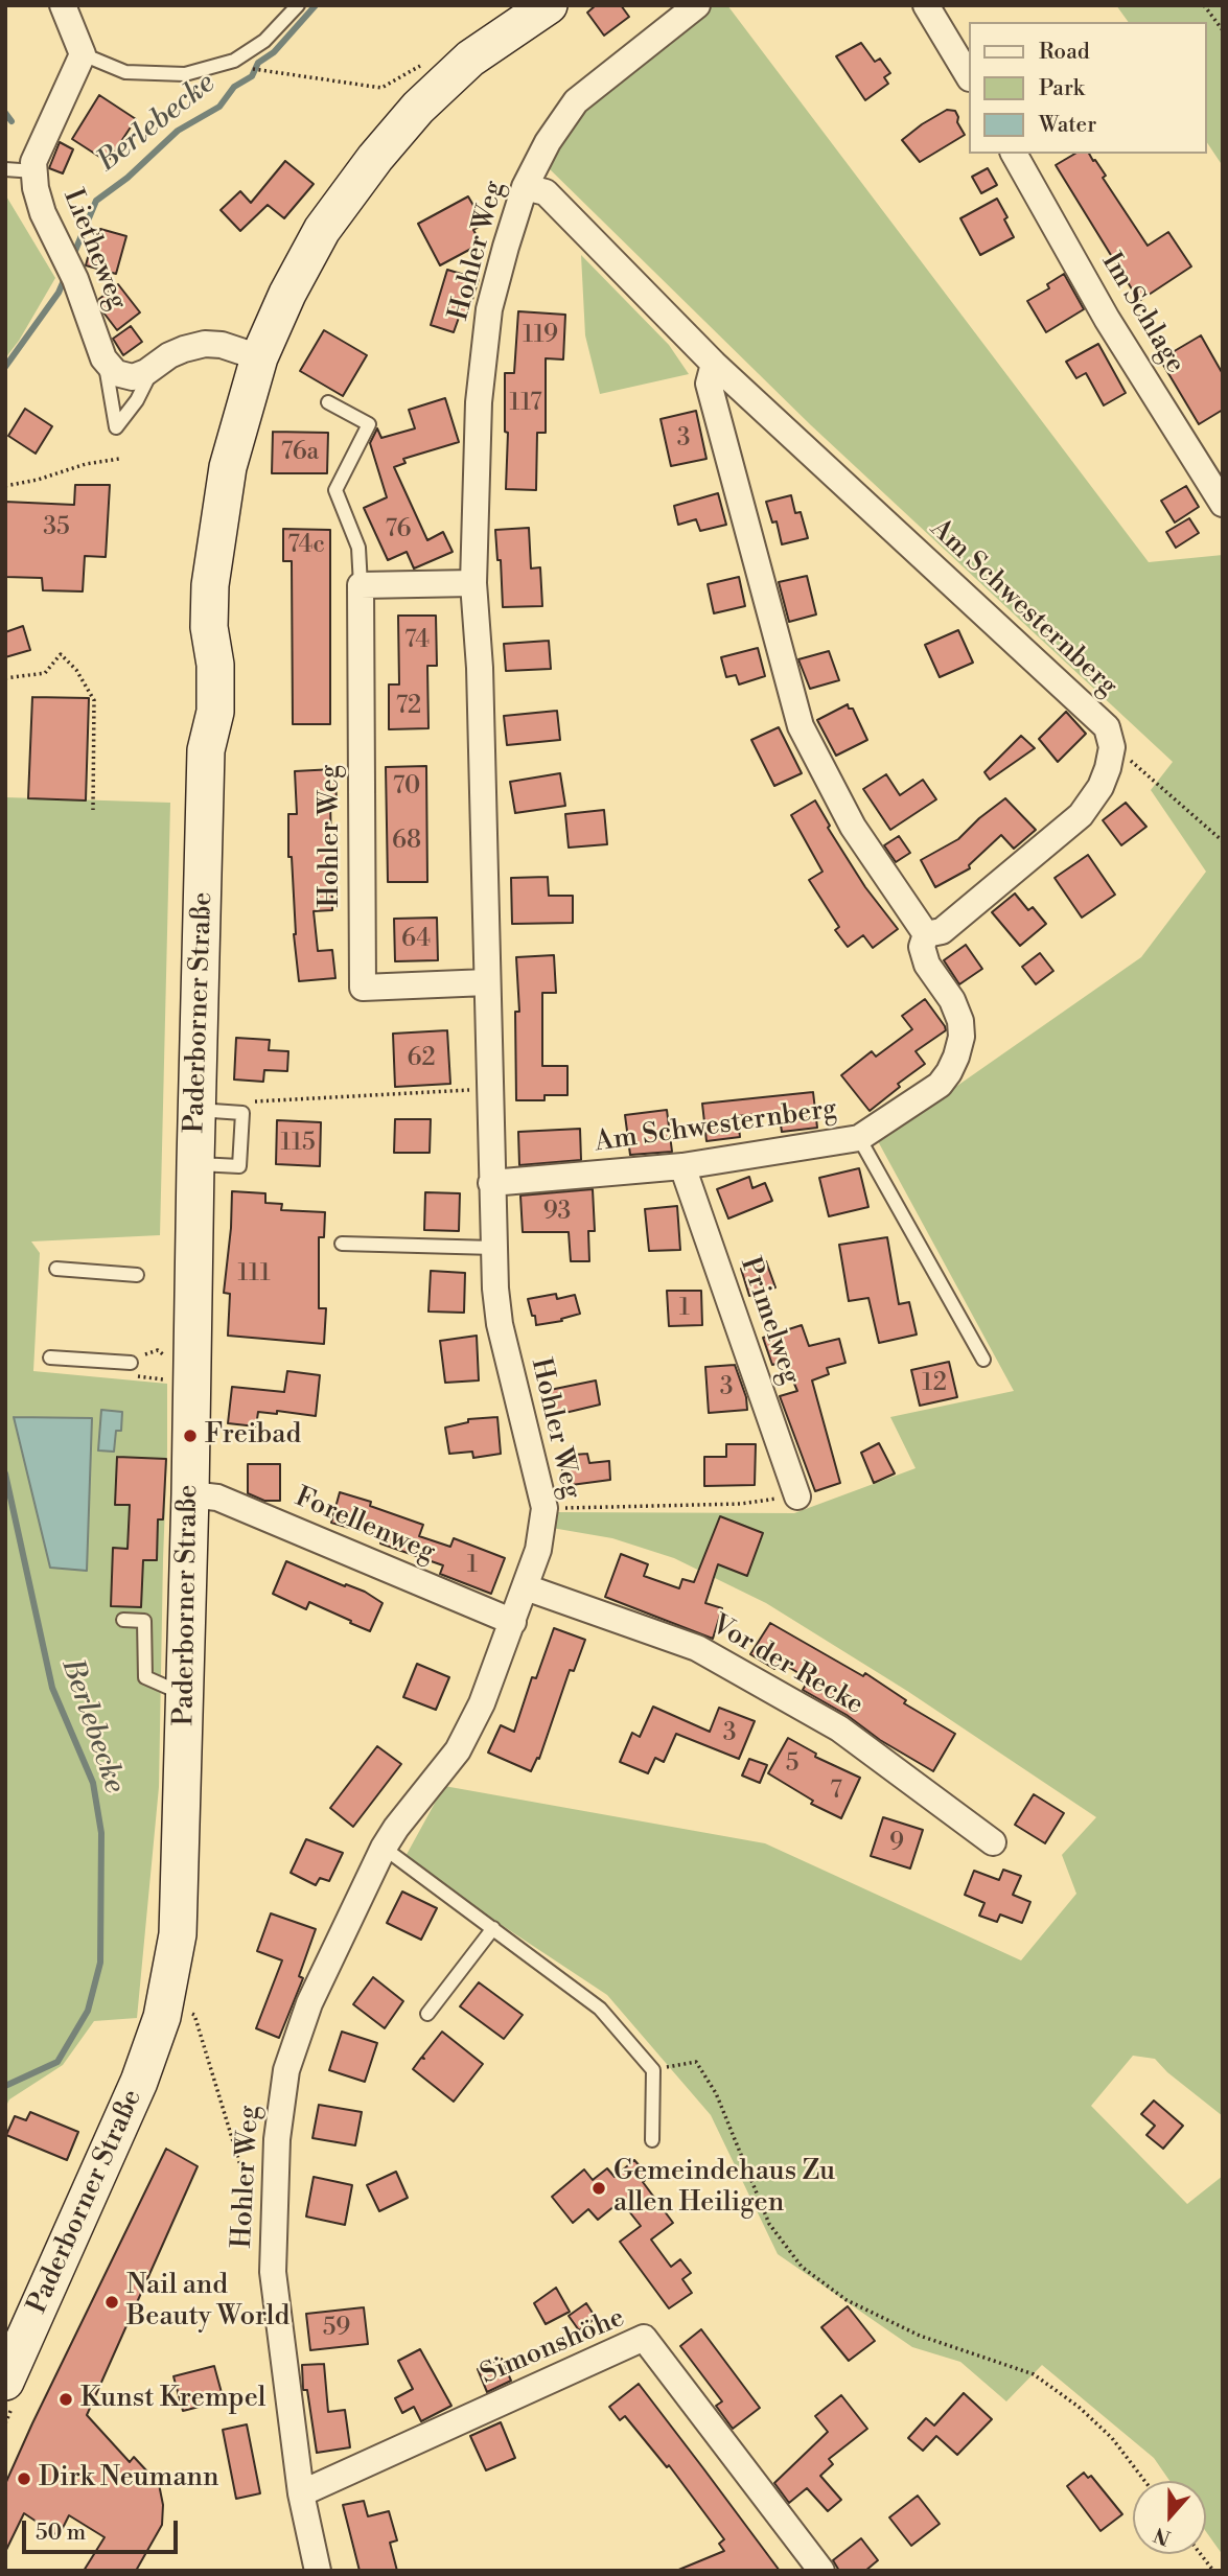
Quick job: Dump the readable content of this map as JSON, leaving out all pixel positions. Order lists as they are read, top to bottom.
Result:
{
  "streets": {
    "main road": ["Paderborner Straße"],
    "street": [
      "Lietheweg",
      "Hohler Weg",
      "Im Schlage",
      "Am Schwesternberg",
      "Primelweg",
      "Forellenweg",
      "Vor der Recke",
      "Simonshöhe"
    ]
  },
  "crossings": [
    ["Hohler Weg", "Am Schwesternberg"],
    ["Hohler Weg", "Forellenweg"],
    ["Hohler Weg", "Vor der Recke"],
    ["Hohler Weg", "Simonshöhe"],
    ["Am Schwesternberg", "Primelweg"],
    ["Paderborner Straße", "Forellenweg"]
  ],
  "water": ["Berlebecke"],
  "places": [
    "Freibad",
    "Gemeindehaus Zu allen Heiligen",
    "Nail and Beauty World",
    "Kunst Krempel",
    "Dirk Neumann"
  ],
  "house_numbers": [
    "119",
    "117",
    "3",
    "76a",
    "35",
    "76",
    "74c",
    "74",
    "72",
    "70",
    "68",
    "64",
    "62",
    "115",
    "93",
    "111",
    "1",
    "12",
    "3",
    "1",
    "3",
    "5",
    "7",
    "9",
    "59"
  ],
  "legend": ["Road", "Park", "Water"],
  "scale_bar": "50 m",
  "north": "bottom"
}
